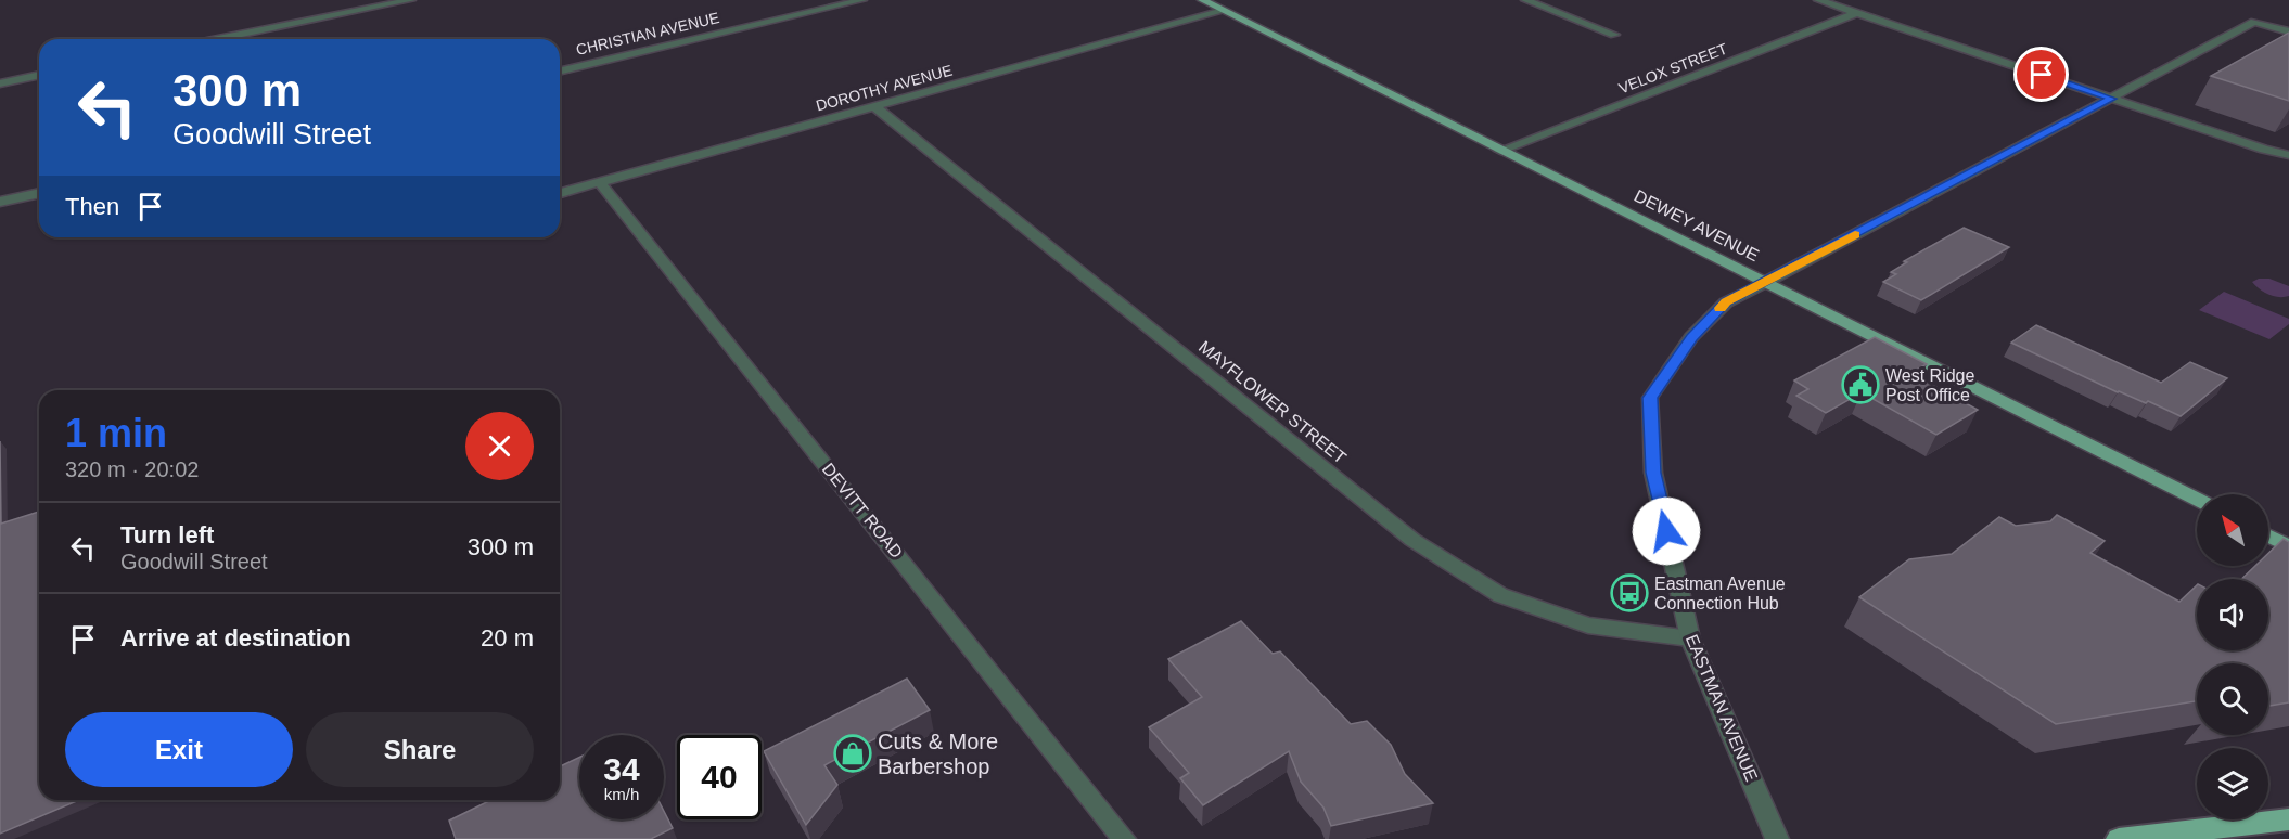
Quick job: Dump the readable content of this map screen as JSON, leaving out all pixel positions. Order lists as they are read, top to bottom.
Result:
{
  "streets": {
    "main road": ["DEWEY AVENUE"],
    "street": [
      "CHRISTIAN AVENUE",
      "VELOX STREET",
      "DOROTHY AVENUE",
      "MAYFLOWER STREET",
      "DEVITT ROAD",
      "EASTMAN AVENUE"
    ]
  },
  "crossings": [
    ["VELOX STREET", "DEWEY AVENUE"],
    ["DOROTHY AVENUE", "DEWEY AVENUE"],
    ["DOROTHY AVENUE", "MAYFLOWER STREET"],
    ["DOROTHY AVENUE", "DEVITT ROAD"],
    ["DEWEY AVENUE", "EASTMAN AVENUE"],
    ["MAYFLOWER STREET", "EASTMAN AVENUE"]
  ],
  "places": {
    "public building": ["West Ridge Post Office"],
    "bus stop": ["Eastman Avenue Connection Hub"],
    "shop": ["Cuts & More Barbershop"]
  },
  "north": "top left",
  "page": {
    "turn": ["300 m", "Goodwill Street"],
    "then": "Then",
    "heading": ["1 min", "320 m · 20:02"],
    "list": [
      {
        "name": "Turn left",
        "note": "Goodwill Street",
        "value": "300 m"
      },
      {
        "name": "Arrive at destination",
        "value": "20 m"
      }
    ],
    "buttons": ["Exit", "Share"],
    "speed": "34 km/h",
    "limit": "40"
  }
}
